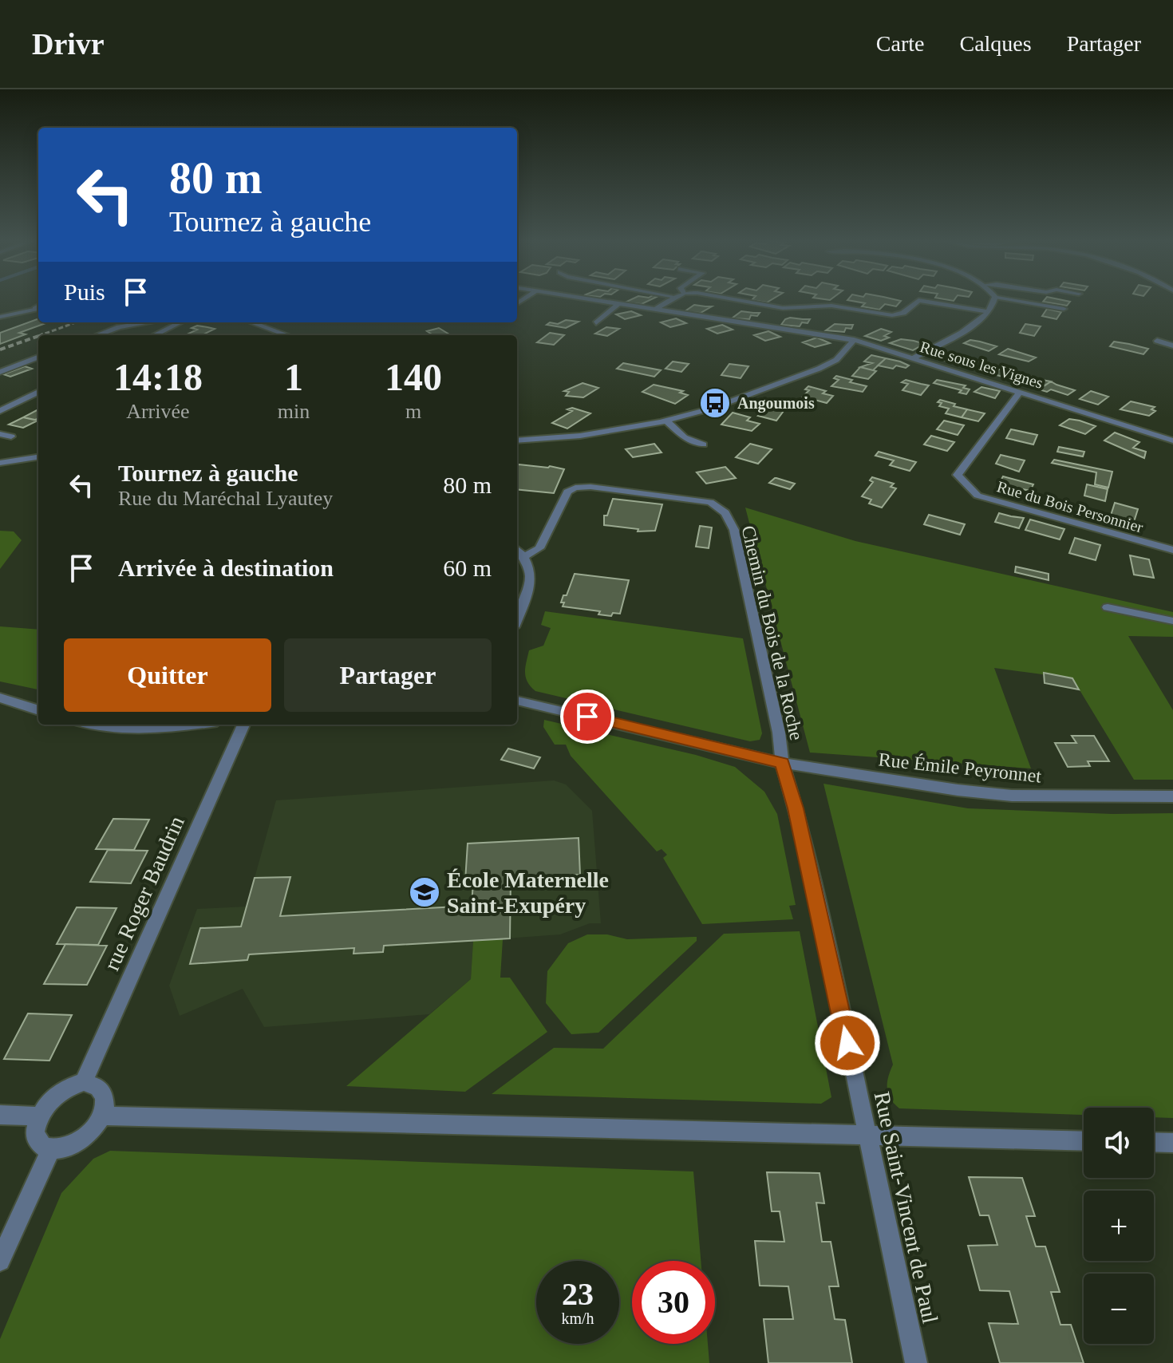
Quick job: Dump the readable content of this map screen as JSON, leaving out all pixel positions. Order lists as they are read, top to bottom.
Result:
{
  "streets": {
    "street": [
      "Rue sous les Vignes",
      "Rue du Bois Personnier",
      "Chemin du Bois de la Roche",
      "Rue Émile Peyronnet",
      "rue Roger Baudrin",
      "Rue Saint-Vincent de Paul"
    ]
  },
  "crossings": [
    ["Rue sous les Vignes", "Rue du Bois Personnier"],
    ["Chemin du Bois de la Roche", "Rue Émile Peyronnet"],
    ["Chemin du Bois de la Roche", "Rue Saint-Vincent de Paul"],
    ["Rue Émile Peyronnet", "Rue Saint-Vincent de Paul"]
  ],
  "places": {
    "bus stop": ["Angoumois"],
    "school or university": ["École Maternelle Saint-Exupéry"]
  },
  "page": {
    "header": "Drivr",
    "nav": ["Carte", "Calques", "Partager"],
    "turn": ["80 m", "Tournez à gauche"],
    "then": "Puis",
    "eta": [
      "14:18",
      "Arrivée",
      "1",
      "min",
      "140",
      "m"
    ],
    "list": [
      {
        "name": "Tournez à gauche",
        "note": "Rue du Maréchal Lyautey",
        "value": "80 m"
      },
      {
        "name": "Arrivée à destination",
        "value": "60 m"
      }
    ],
    "buttons": ["Quitter", "Partager"],
    "map_buttons": ["+", "−"],
    "speed": "23 km/h",
    "limit": "30"
  }
}
